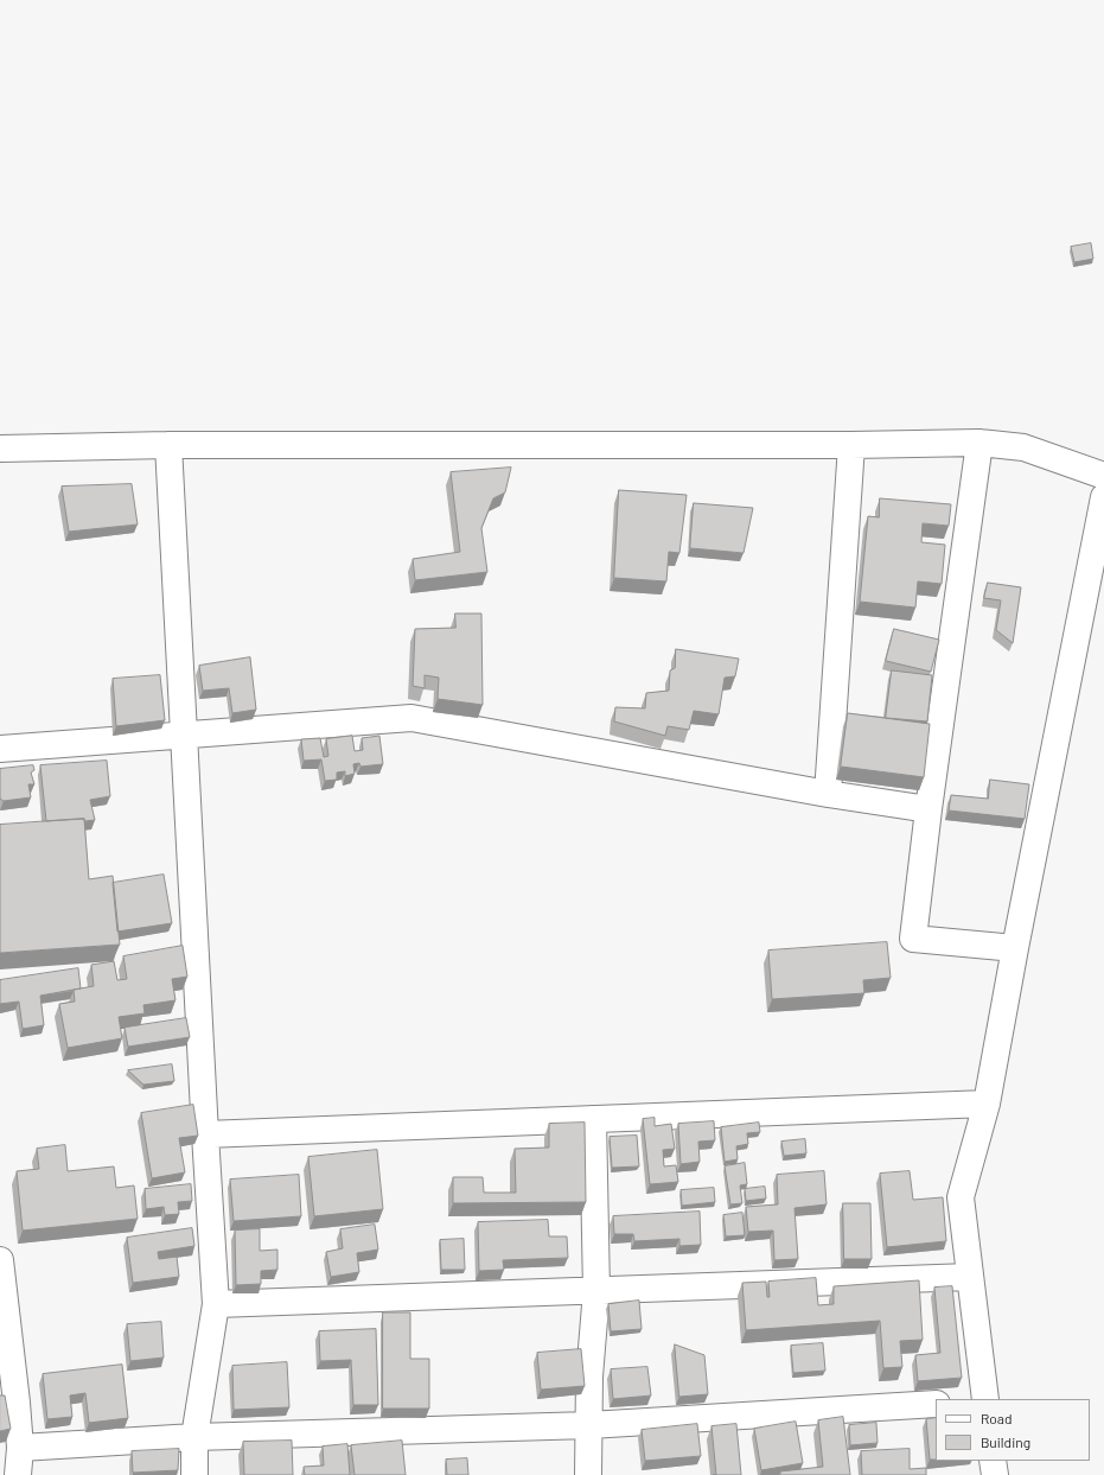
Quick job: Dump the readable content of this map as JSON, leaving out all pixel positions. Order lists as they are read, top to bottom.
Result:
{
  "legend": ["Road", "Building"]
}
